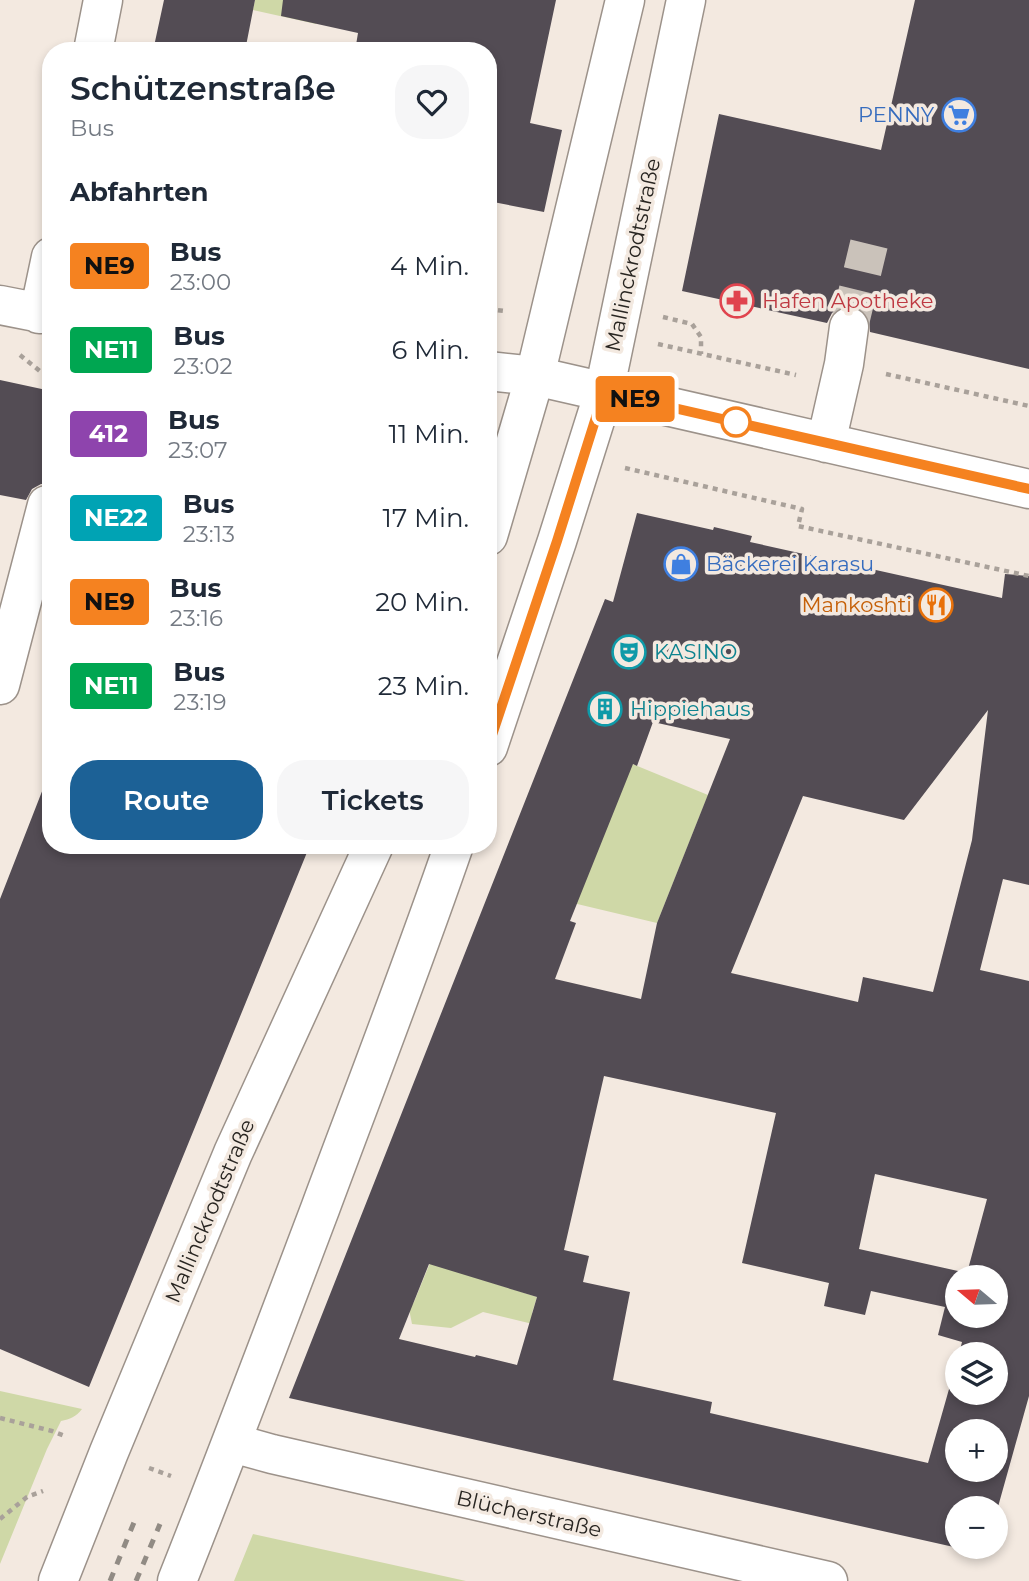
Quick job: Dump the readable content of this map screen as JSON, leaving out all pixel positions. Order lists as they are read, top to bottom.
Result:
{
  "streets": {
    "main road": ["Mallinckrodtstraße", "Blücherstraße"]
  },
  "places": {
    "supermarket": ["PENNY"],
    "pharmacy": ["Hafen Apotheke"],
    "shop": ["Bäckerei Karasu"],
    "restaurant": ["Mankoshti"],
    "theatre": ["KASINO"],
    "building": ["Hippiehaus"]
  },
  "lines": ["bus line NE9"],
  "north": "left",
  "page": {
    "on_map": "NE9",
    "heading": [
      ["Schützenstraße", "Bus"],
      "Abfahrten"
    ],
    "list": [
      {
        "mark": "NE9",
        "name": "Bus",
        "note": "23:00",
        "value": "4 Min."
      },
      {
        "mark": "NE11",
        "name": "Bus",
        "note": "23:02",
        "value": "6 Min."
      },
      {
        "mark": "412",
        "name": "Bus",
        "note": "23:07",
        "value": "11 Min."
      },
      {
        "mark": "NE22",
        "name": "Bus",
        "note": "23:13",
        "value": "17 Min."
      },
      {
        "mark": "NE9",
        "name": "Bus",
        "note": "23:16",
        "value": "20 Min."
      },
      {
        "mark": "NE11",
        "name": "Bus",
        "note": "23:19",
        "value": "23 Min."
      }
    ],
    "buttons": ["Route", "Tickets"],
    "map_buttons": ["+", "−"]
  }
}
